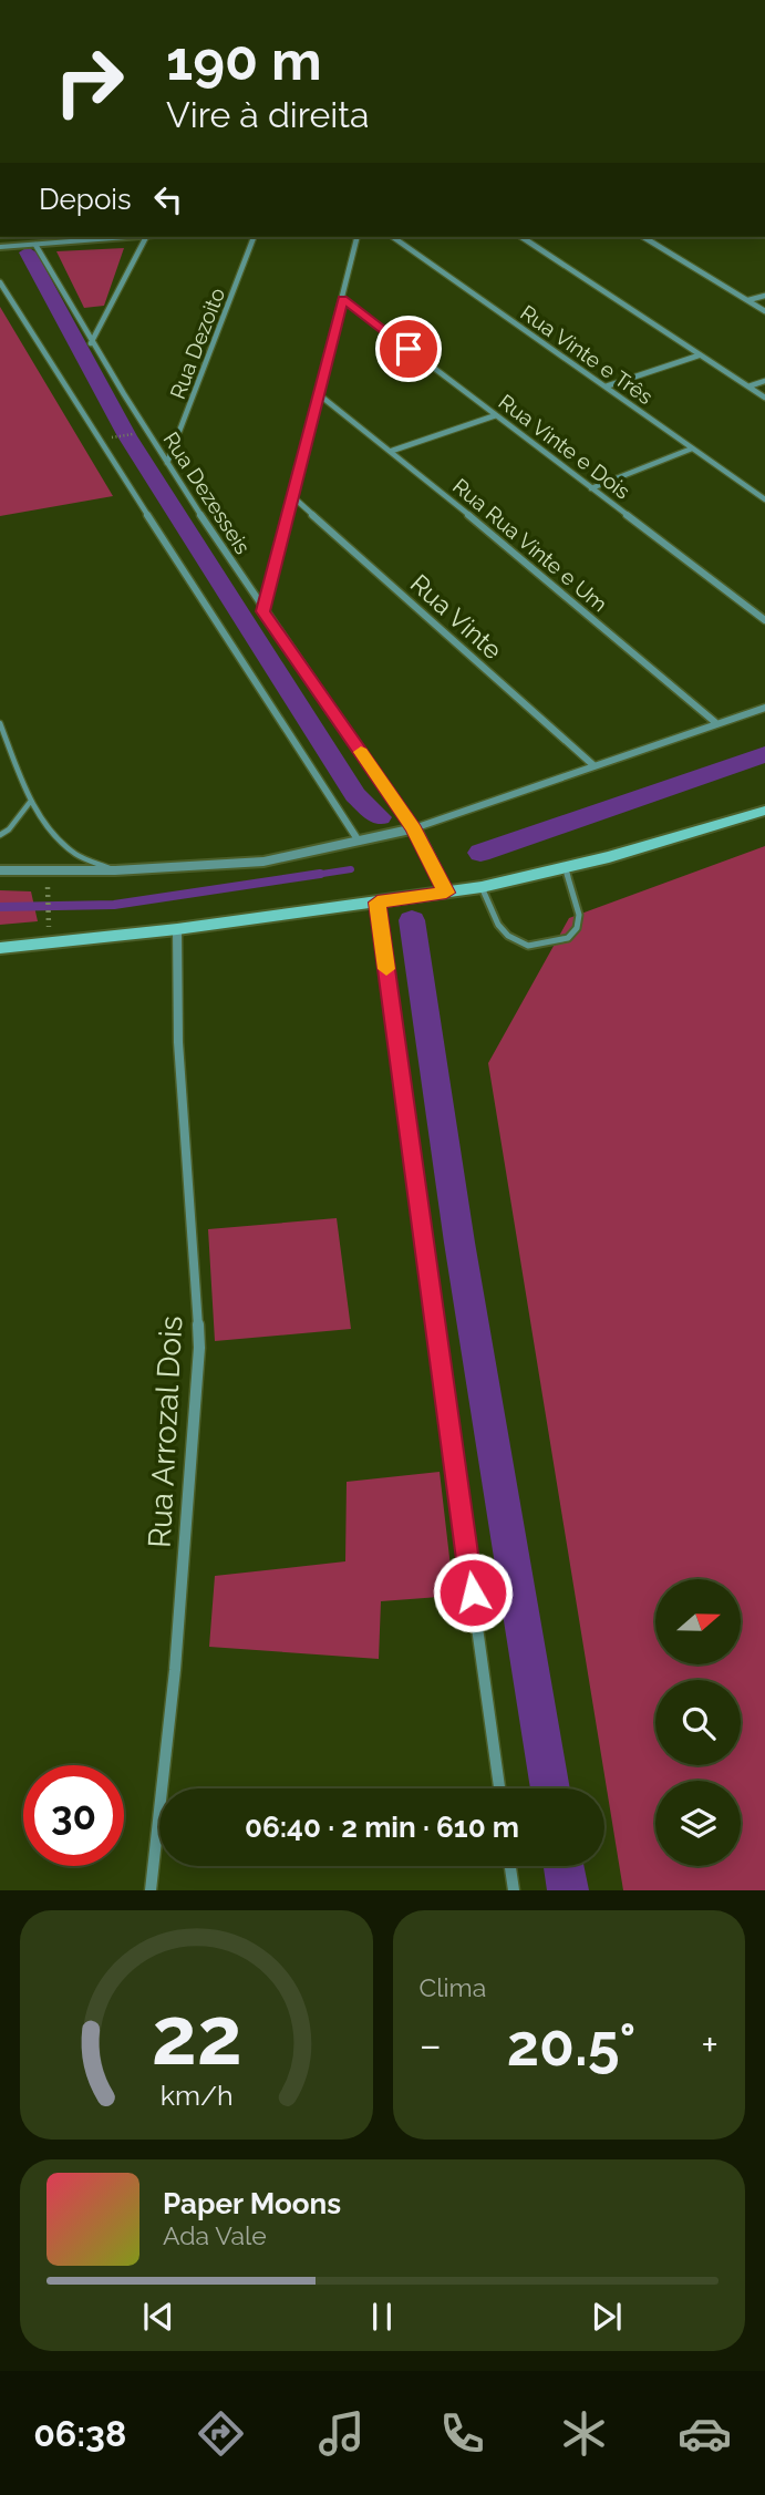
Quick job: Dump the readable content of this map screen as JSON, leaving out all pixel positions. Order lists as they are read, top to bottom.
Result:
{
  "streets": {
    "street": [
      "Rua Dezoito",
      "Rua Vinte e Três",
      "Rua Vinte e Dois",
      "Rua Dezesseis",
      "Rua Rua Vinte e Um",
      "Rua Vinte",
      "Rua Arrozal Dois"
    ]
  },
  "crossings": [
    ["Rua Dezoito", "Rua Dezesseis"]
  ],
  "north": "right",
  "page": {
    "turn": ["190 m", "Vire à direita"],
    "then": "Depois",
    "limit": "30",
    "trip": "06:40 · 2 min · 610 m",
    "tile": "Clima",
    "heat": ["−", "20.5°", "+"],
    "song": ["Paper Moons", "Ada Vale"],
    "tabs": "06:38",
    "gauge": ["22", "km/h"]
  }
}
